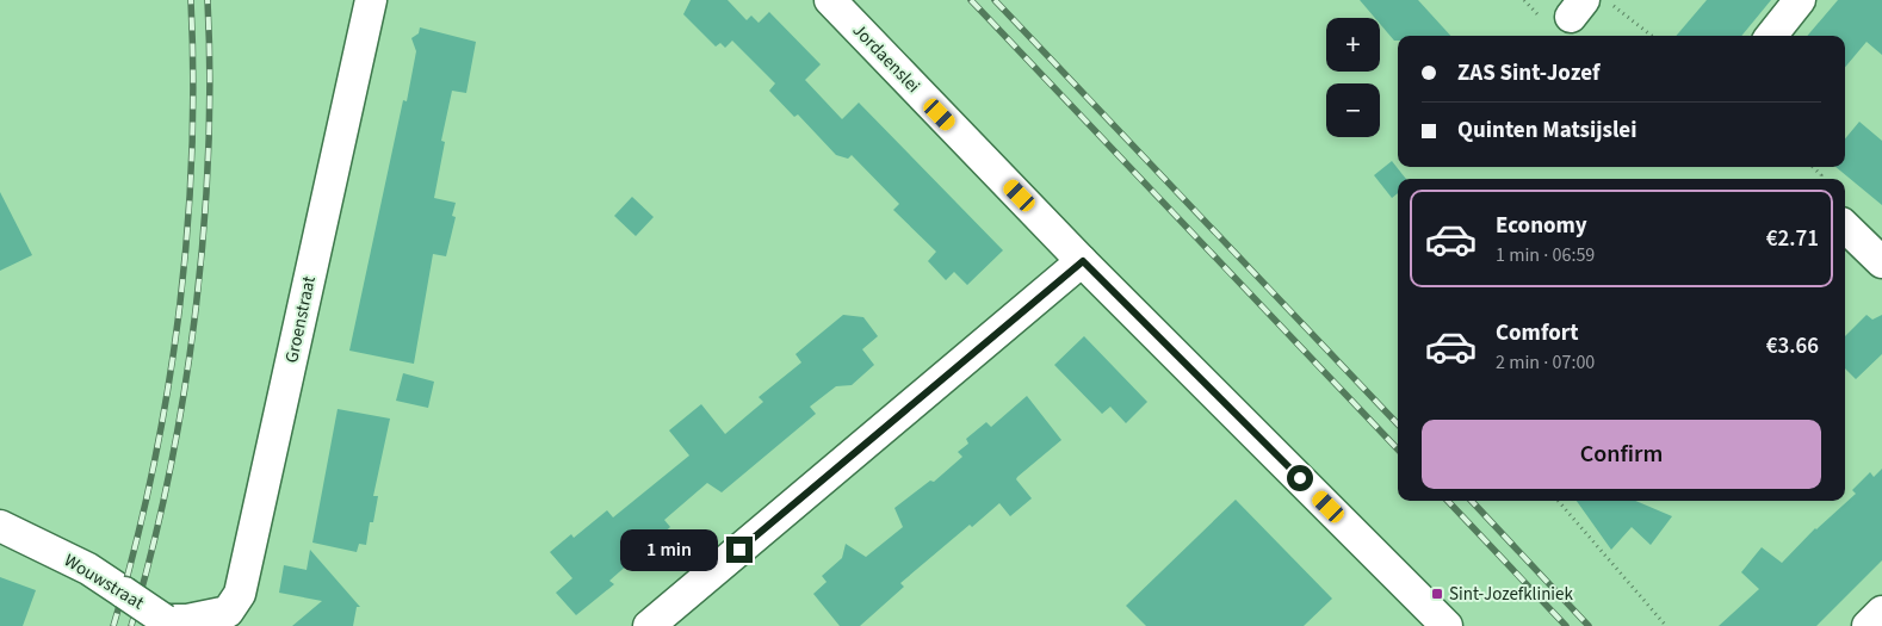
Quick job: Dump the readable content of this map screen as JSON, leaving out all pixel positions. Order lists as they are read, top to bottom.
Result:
{
  "streets": {
    "street": ["Jordaenslei", "Groenstraat", "Wouwstraat"]
  },
  "crossings": [
    ["Groenstraat", "Wouwstraat"]
  ],
  "places": {
    "transit": ["Sint-Jozefkliniek"]
  },
  "page": {
    "map_buttons": ["+", "−"],
    "banner": ["ZAS Sint-Jozef", "Quinten Matsijslei"],
    "list": [
      {
        "name": "Economy",
        "note": "1 min · 06:59",
        "value": "€2.71"
      },
      {
        "name": "Comfort",
        "note": "2 min · 07:00",
        "value": "€3.66"
      }
    ],
    "buttons": "Confirm",
    "bubble": "1 min"
  }
}
